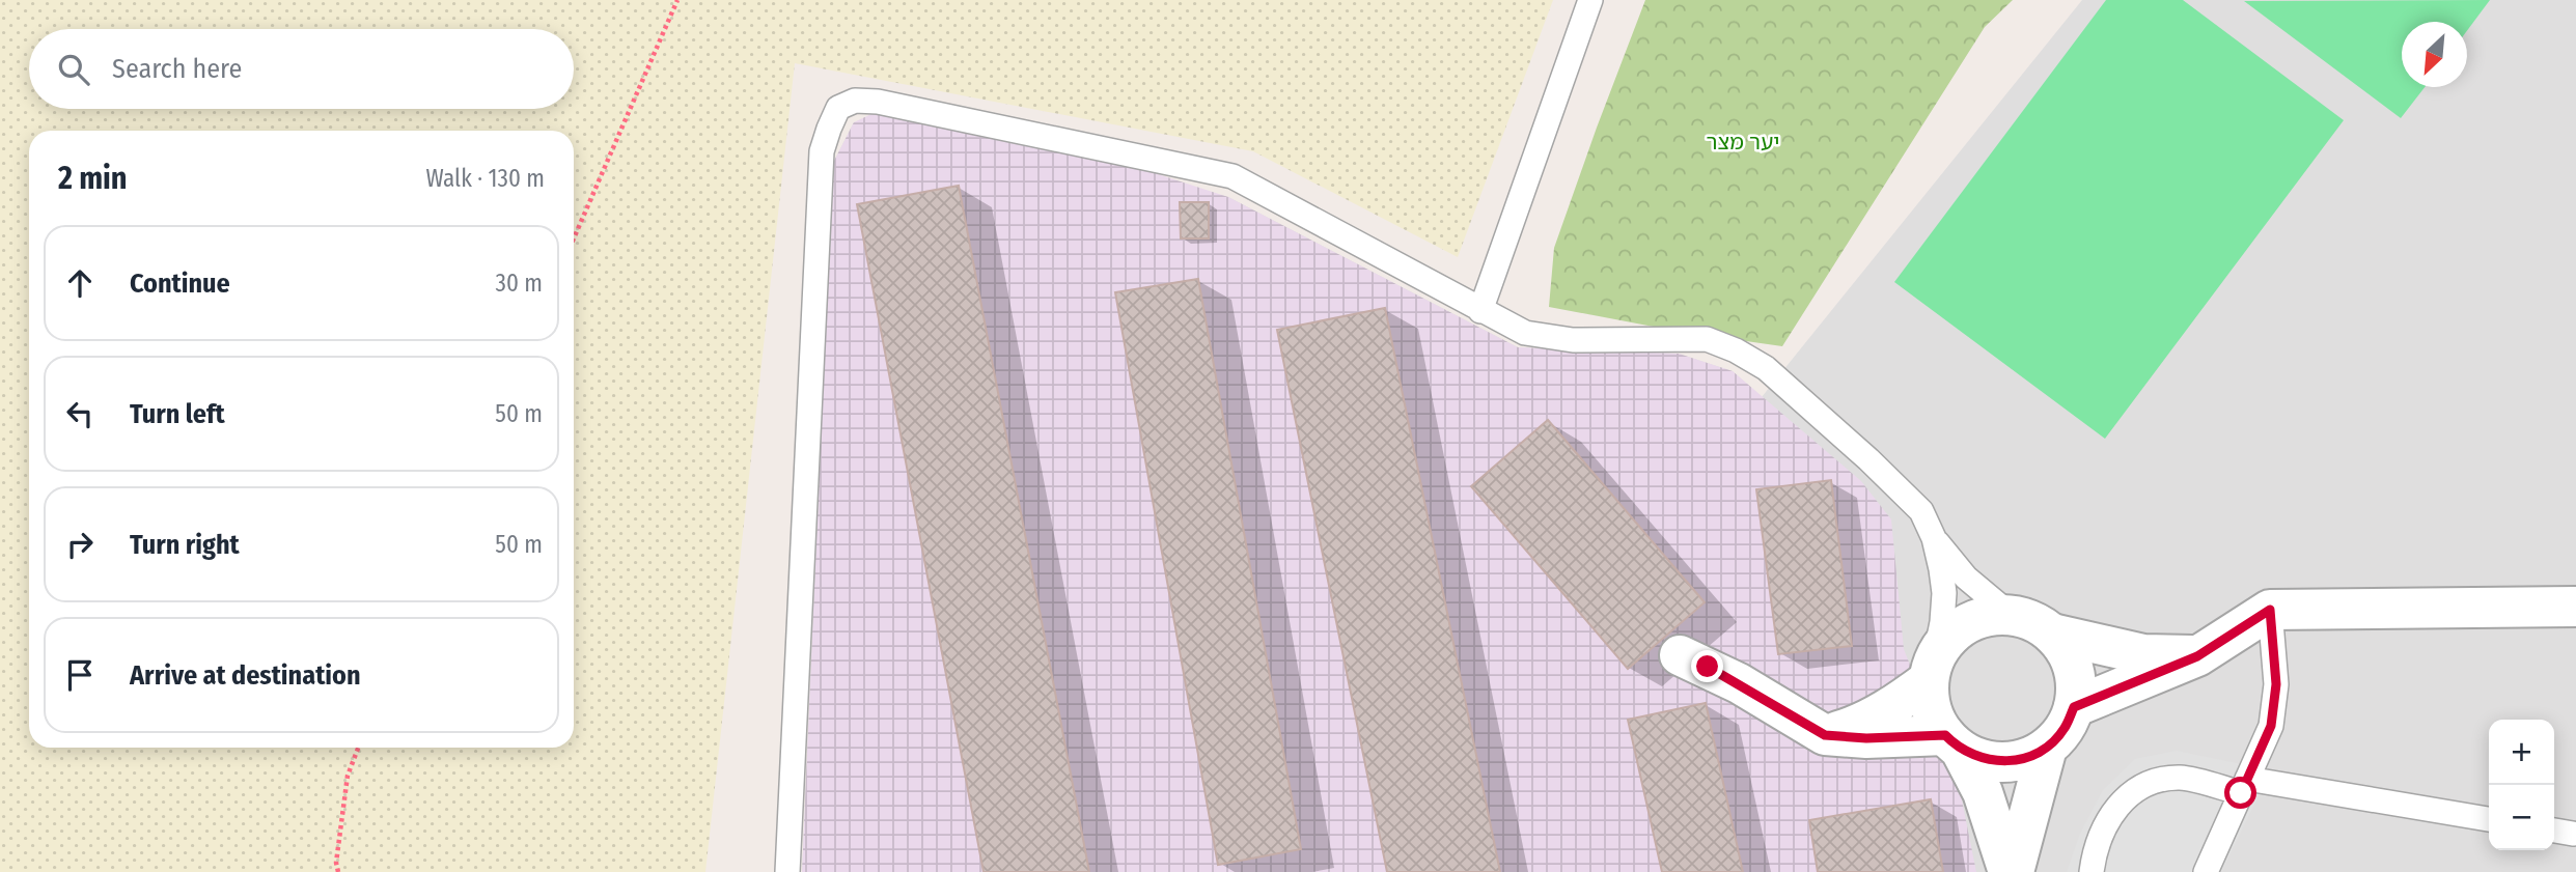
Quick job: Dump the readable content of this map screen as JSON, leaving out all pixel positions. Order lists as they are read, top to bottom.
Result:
{
  "parks": ["יער מצר"],
  "north": "bottom left",
  "page": {
    "search": "Search here",
    "heading": ["2 min", "Walk · 130 m"],
    "list": [
      ["Continue", "30 m"],
      ["Turn left", "50 m"],
      ["Turn right", "50 m"],
      "Arrive at destination"
    ],
    "map_buttons": ["+", "−"]
  }
}
